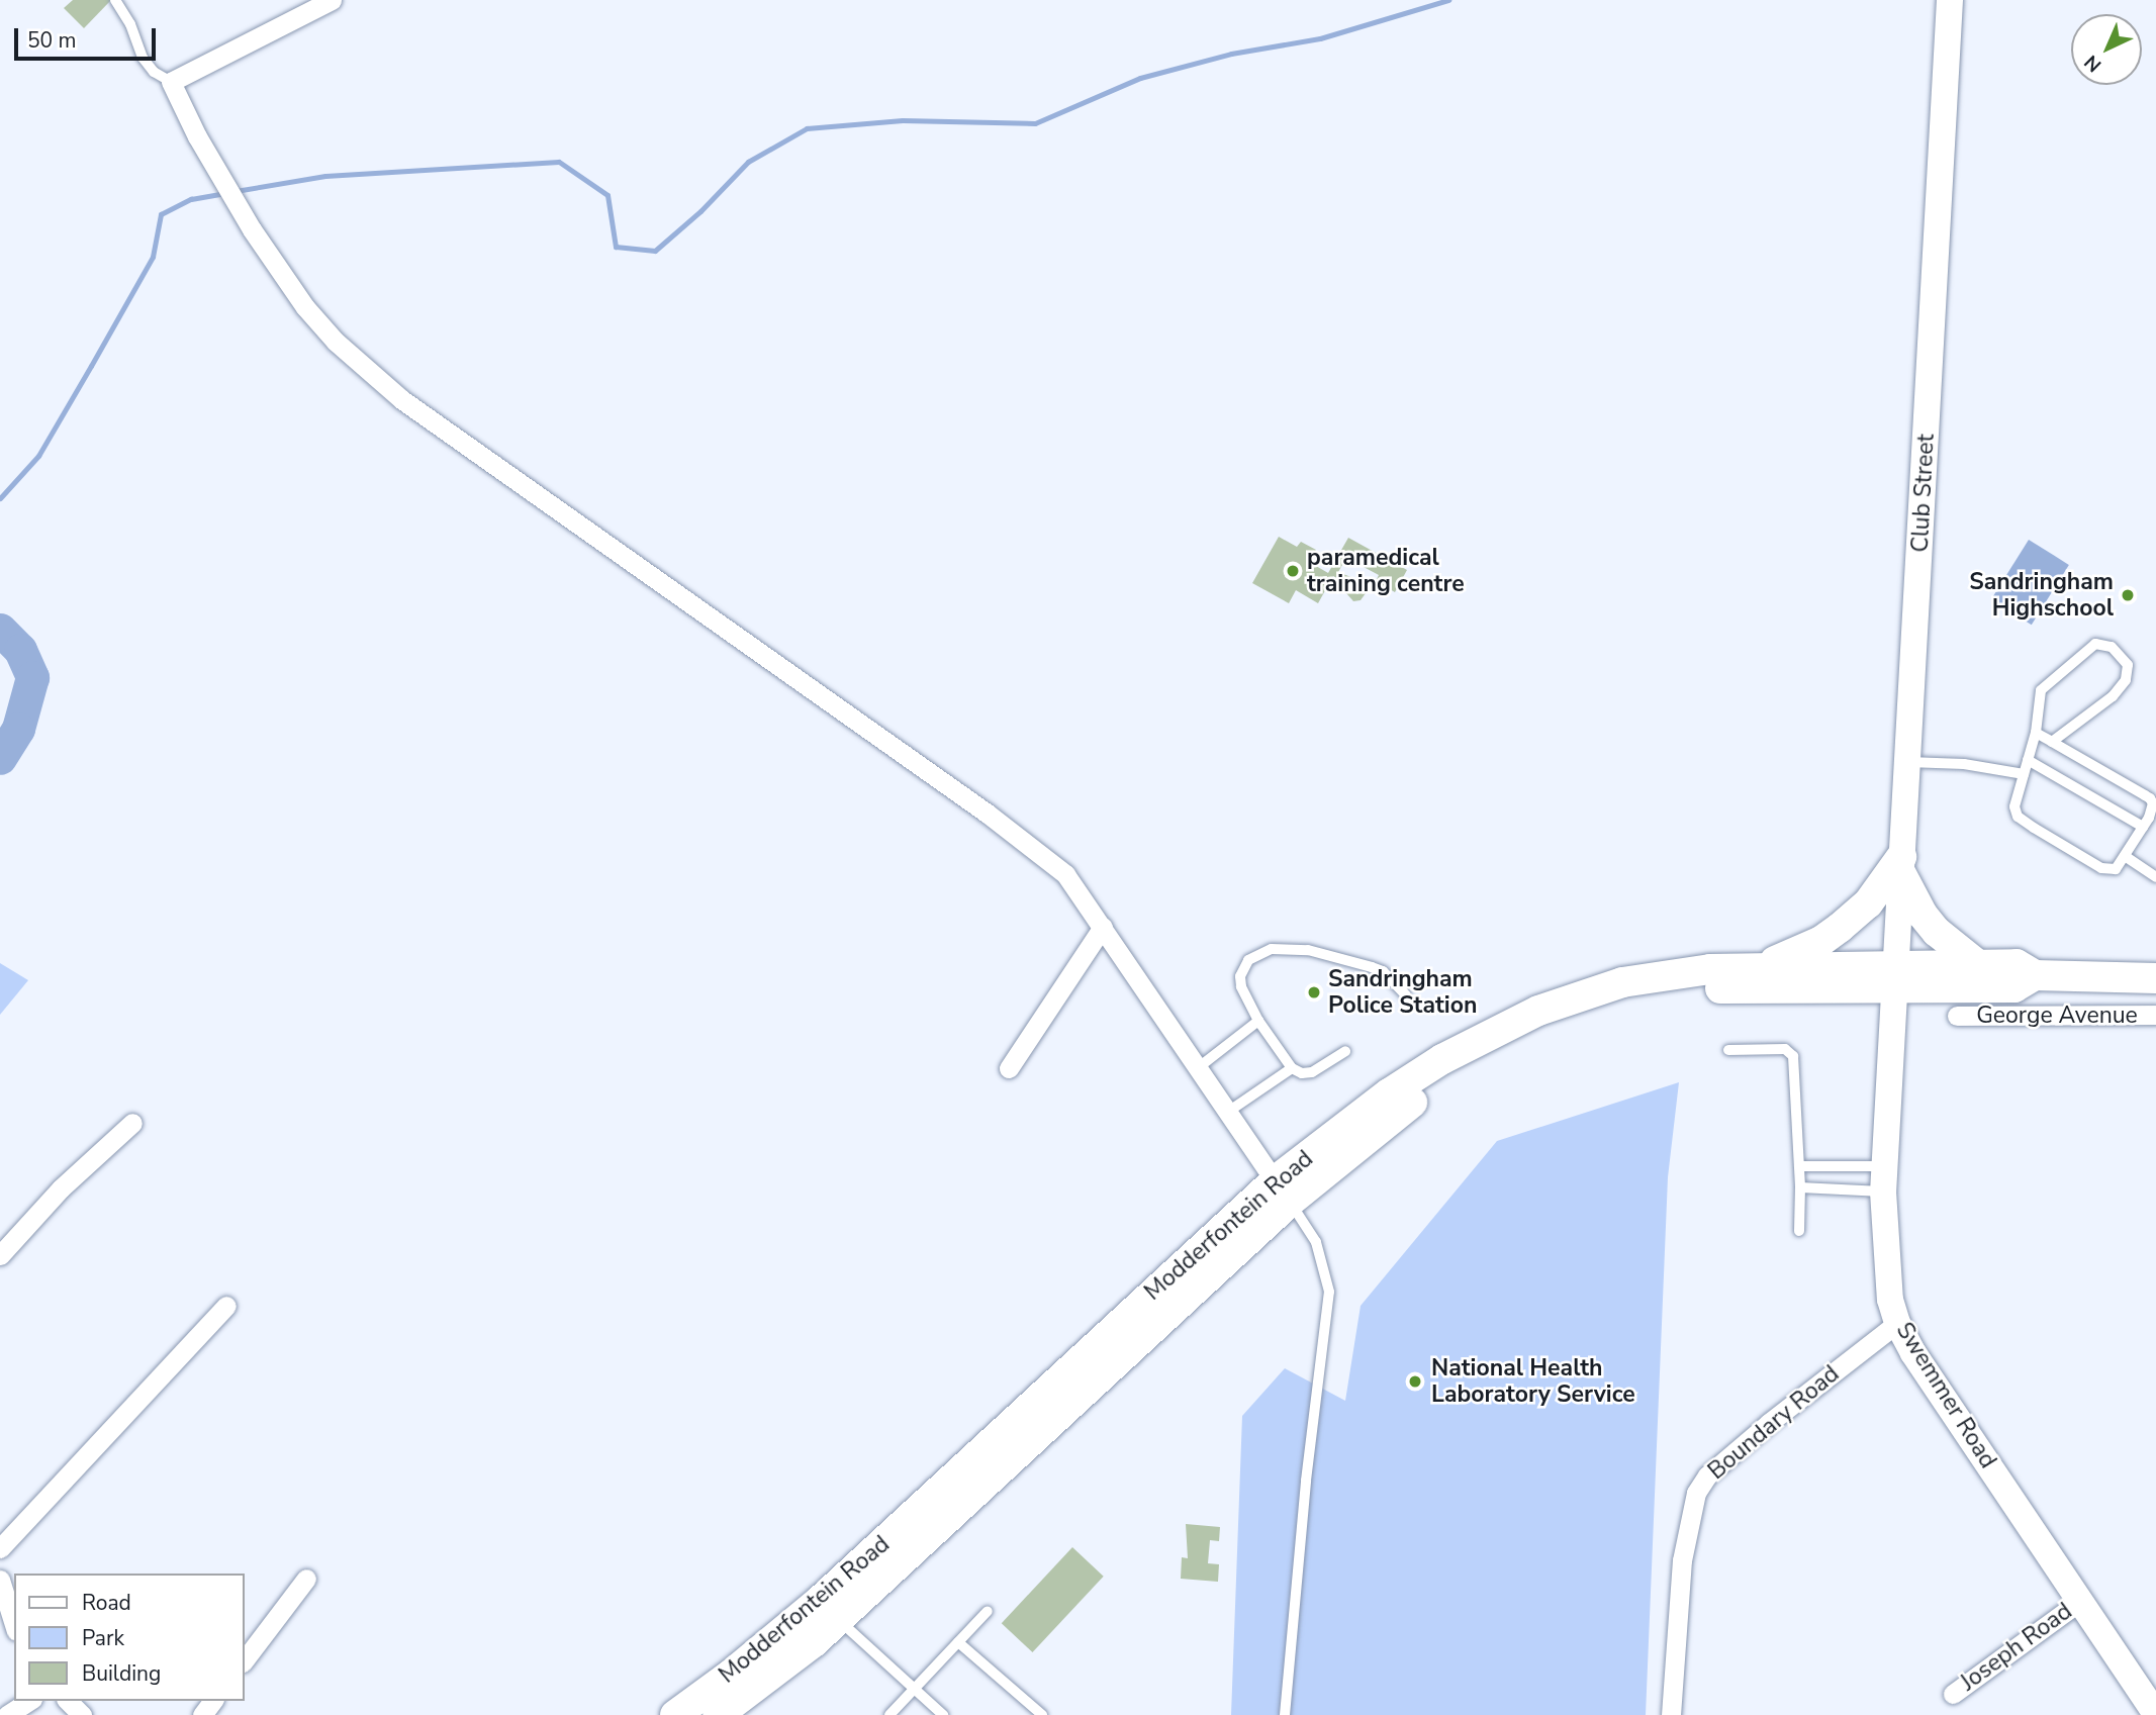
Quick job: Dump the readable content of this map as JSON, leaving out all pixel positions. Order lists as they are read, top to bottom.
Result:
{
  "streets": {
    "main road": [
      "Club Street",
      "George Avenue",
      "Modderfontein Road",
      "Swemmer Road"
    ],
    "street": ["Boundary Road", "Joseph Road"]
  },
  "crossings": [
    ["Club Street", "George Avenue"],
    ["Club Street", "Modderfontein Road"],
    ["Club Street", "Swemmer Road"],
    ["George Avenue", "Modderfontein Road"],
    ["George Avenue", "Swemmer Road"],
    ["Modderfontein Road", "Swemmer Road"],
    ["Swemmer Road", "Boundary Road"],
    ["Swemmer Road", "Joseph Road"]
  ],
  "places": [
    "paramedical training centre",
    "Sandringham Highschool",
    "Sandringham Police Station",
    "National Health Laboratory Service"
  ],
  "legend": ["Road", "Park", "Building"],
  "scale_bar": "50 m",
  "north": "bottom left"
}
